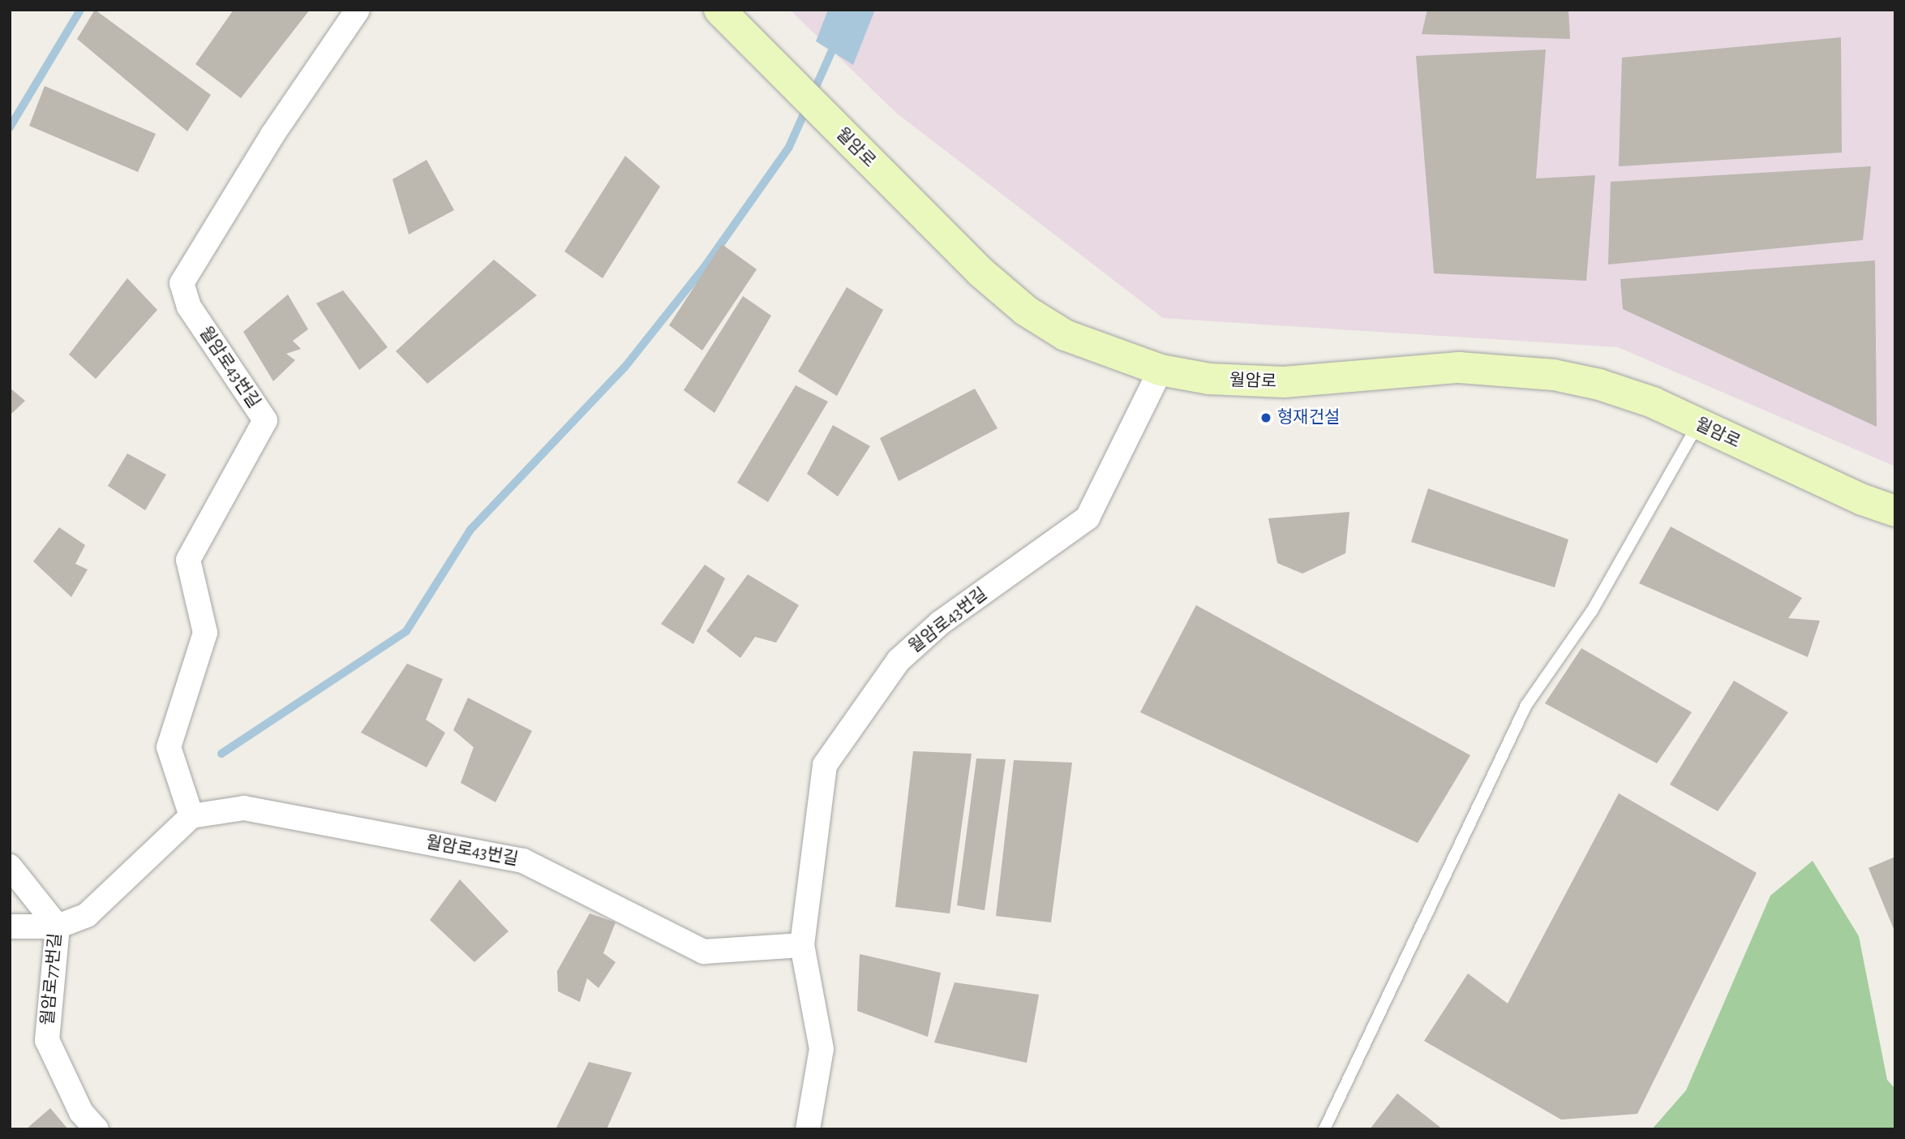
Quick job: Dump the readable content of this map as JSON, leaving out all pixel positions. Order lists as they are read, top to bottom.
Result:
{
  "streets": {
    "street": ["월암로", "월암로43번길", "월암로77번길"]
  },
  "crossings": [
    ["월암로", "월암로43번길"]
  ],
  "places": ["형재건설"]
}
